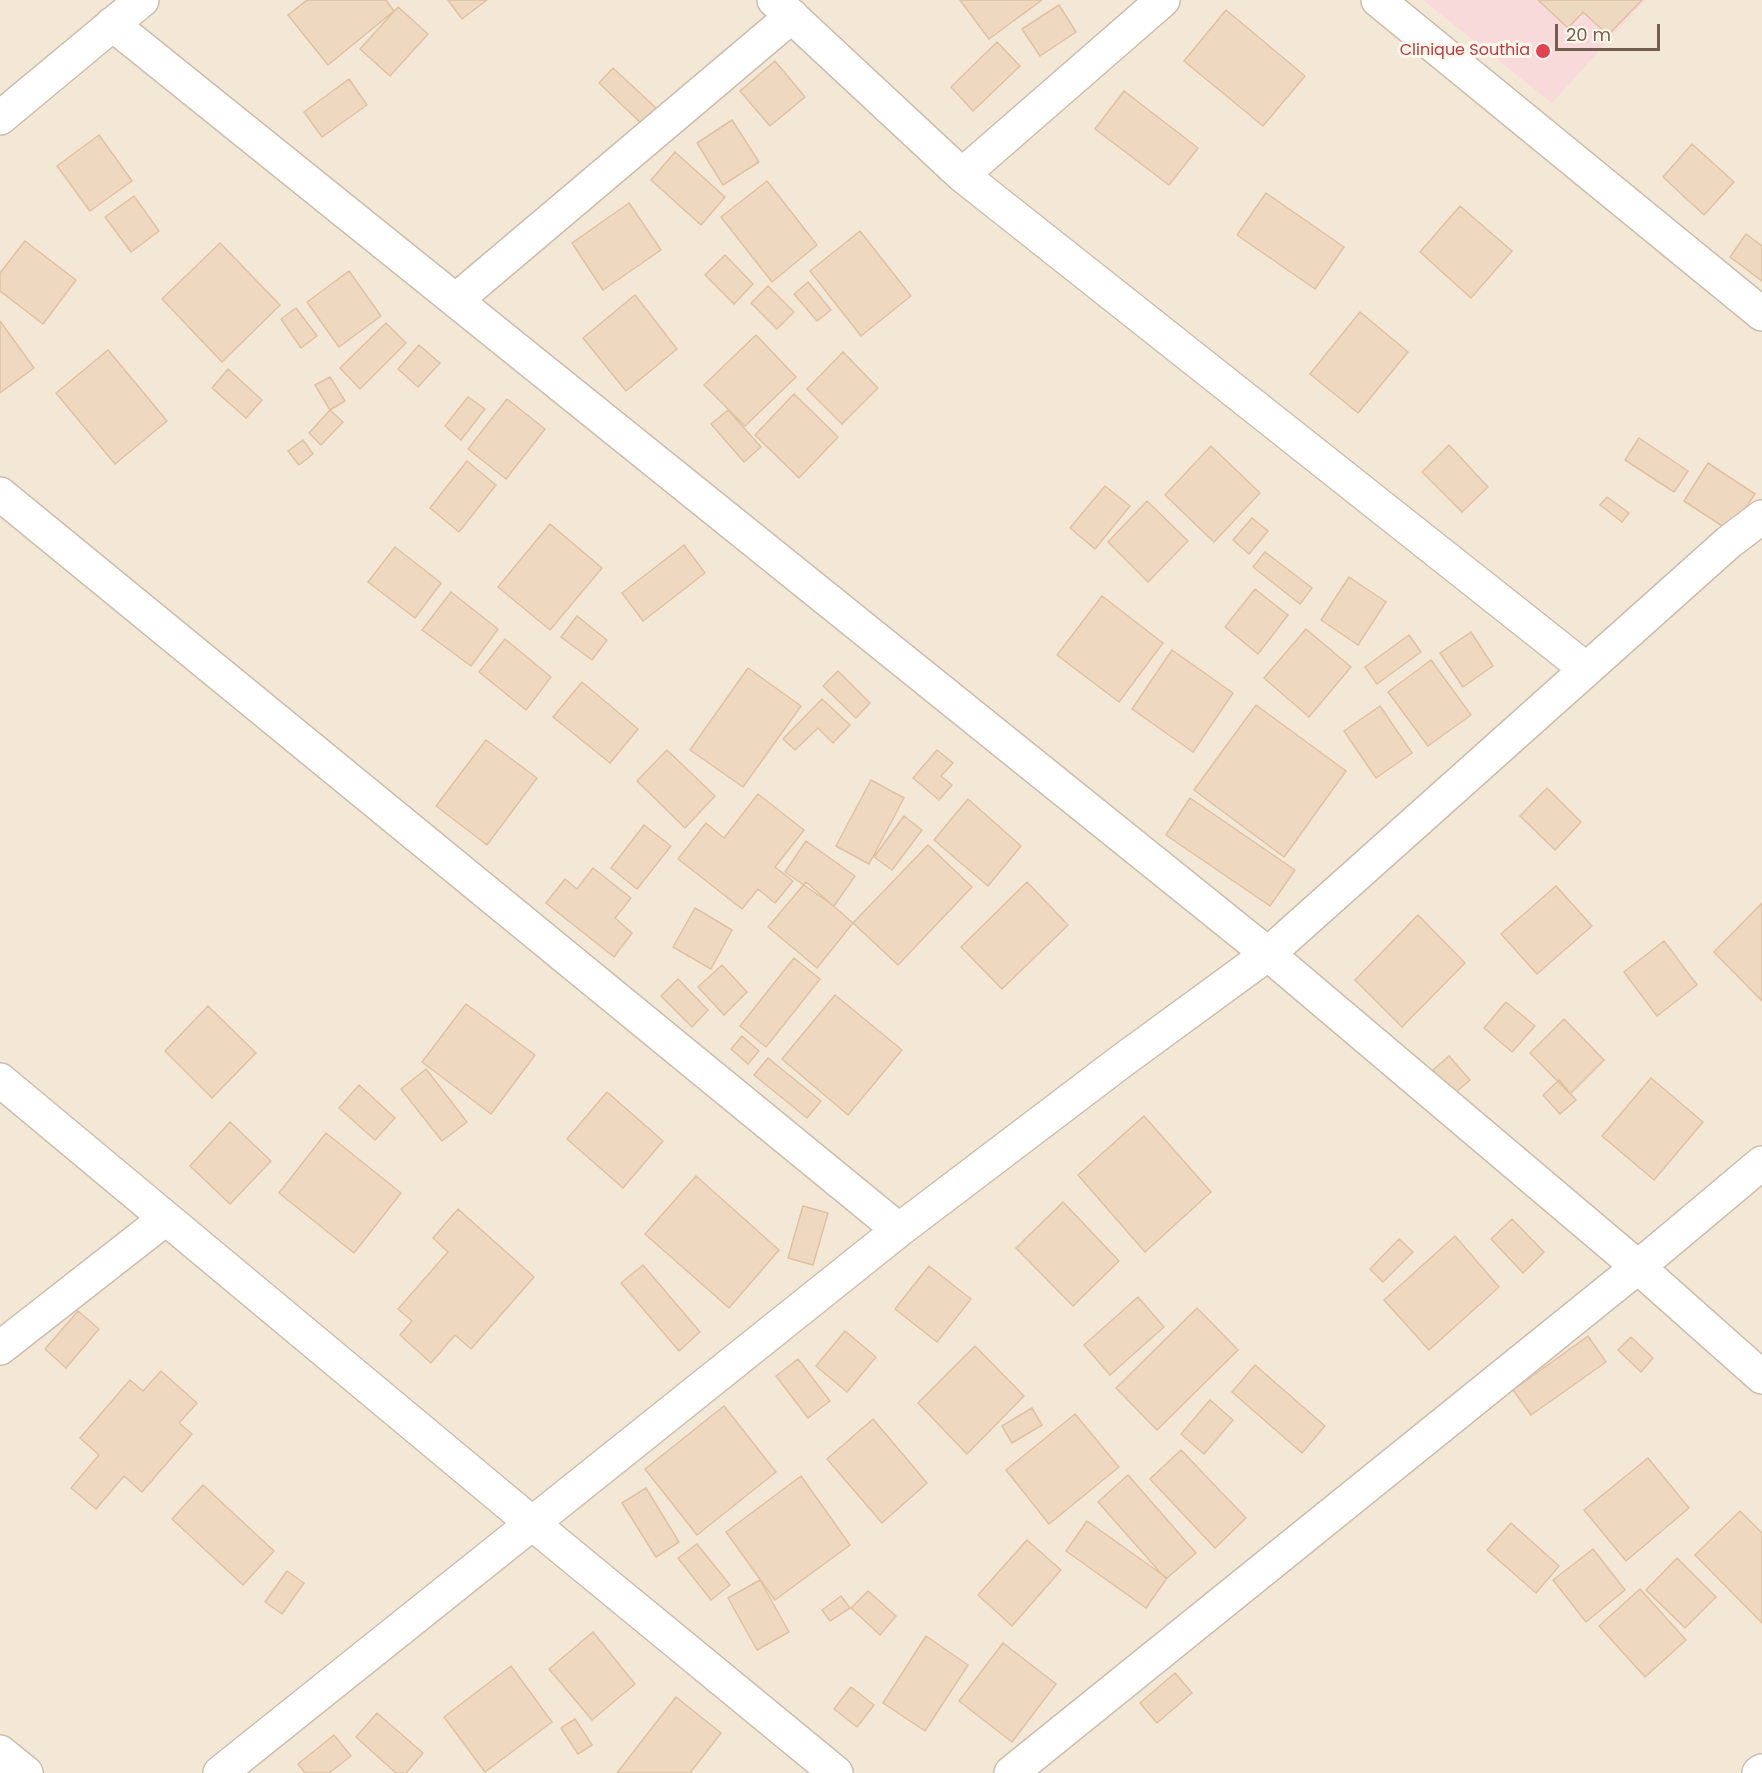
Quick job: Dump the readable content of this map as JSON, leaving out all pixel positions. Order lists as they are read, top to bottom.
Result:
{
  "places": ["Clinique Southia"],
  "scale_bar": "20 m"
}
